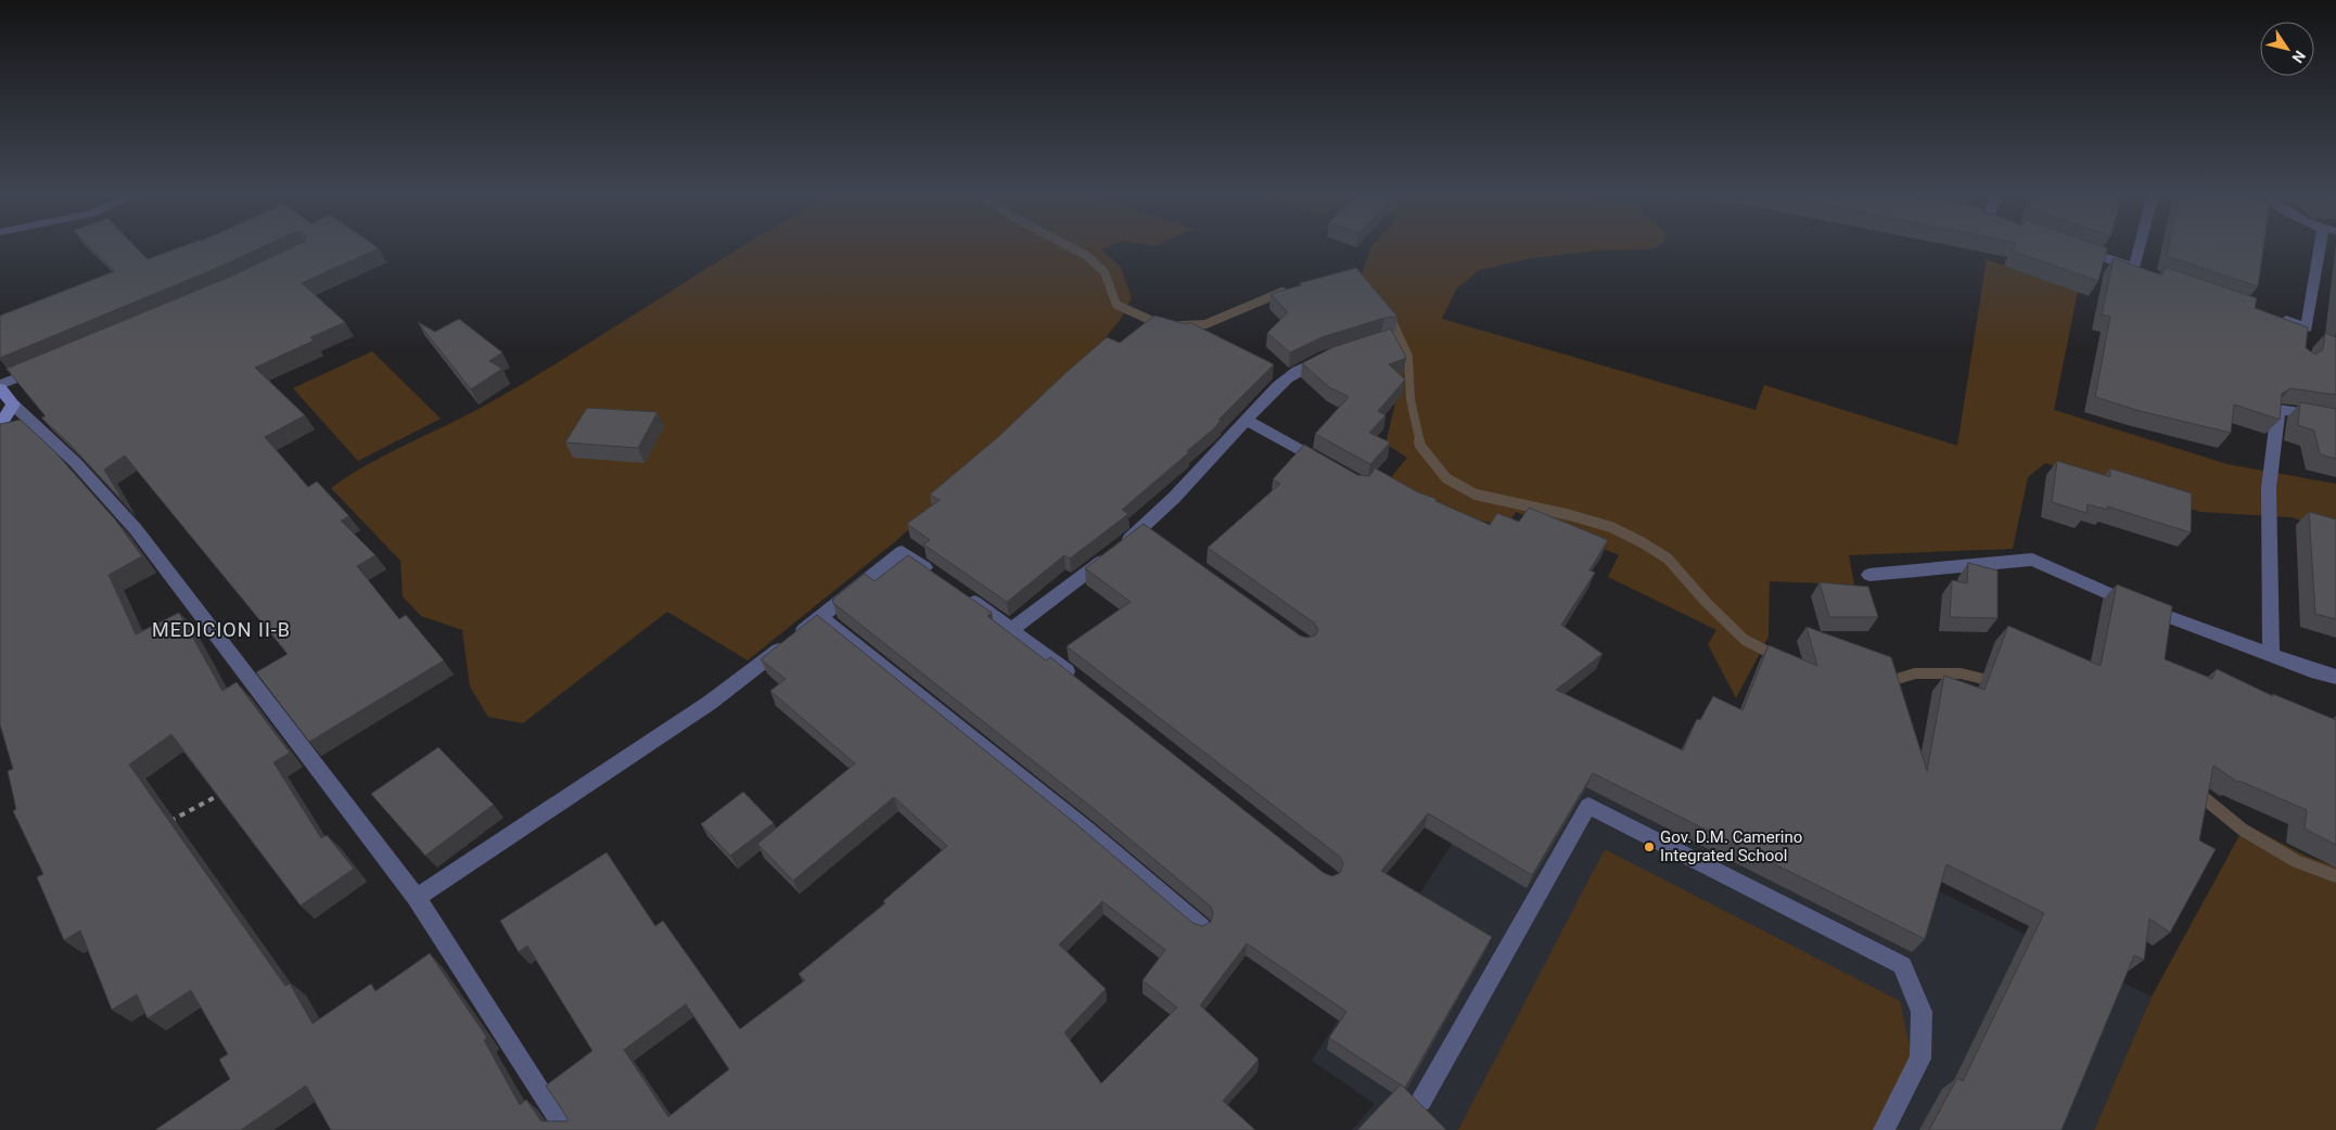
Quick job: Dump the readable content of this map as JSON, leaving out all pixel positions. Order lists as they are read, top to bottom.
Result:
{
  "districts": ["MEDICION II-B"],
  "places": ["Gov. D.M. Camerino Integrated School"],
  "north": "bottom right"
}
